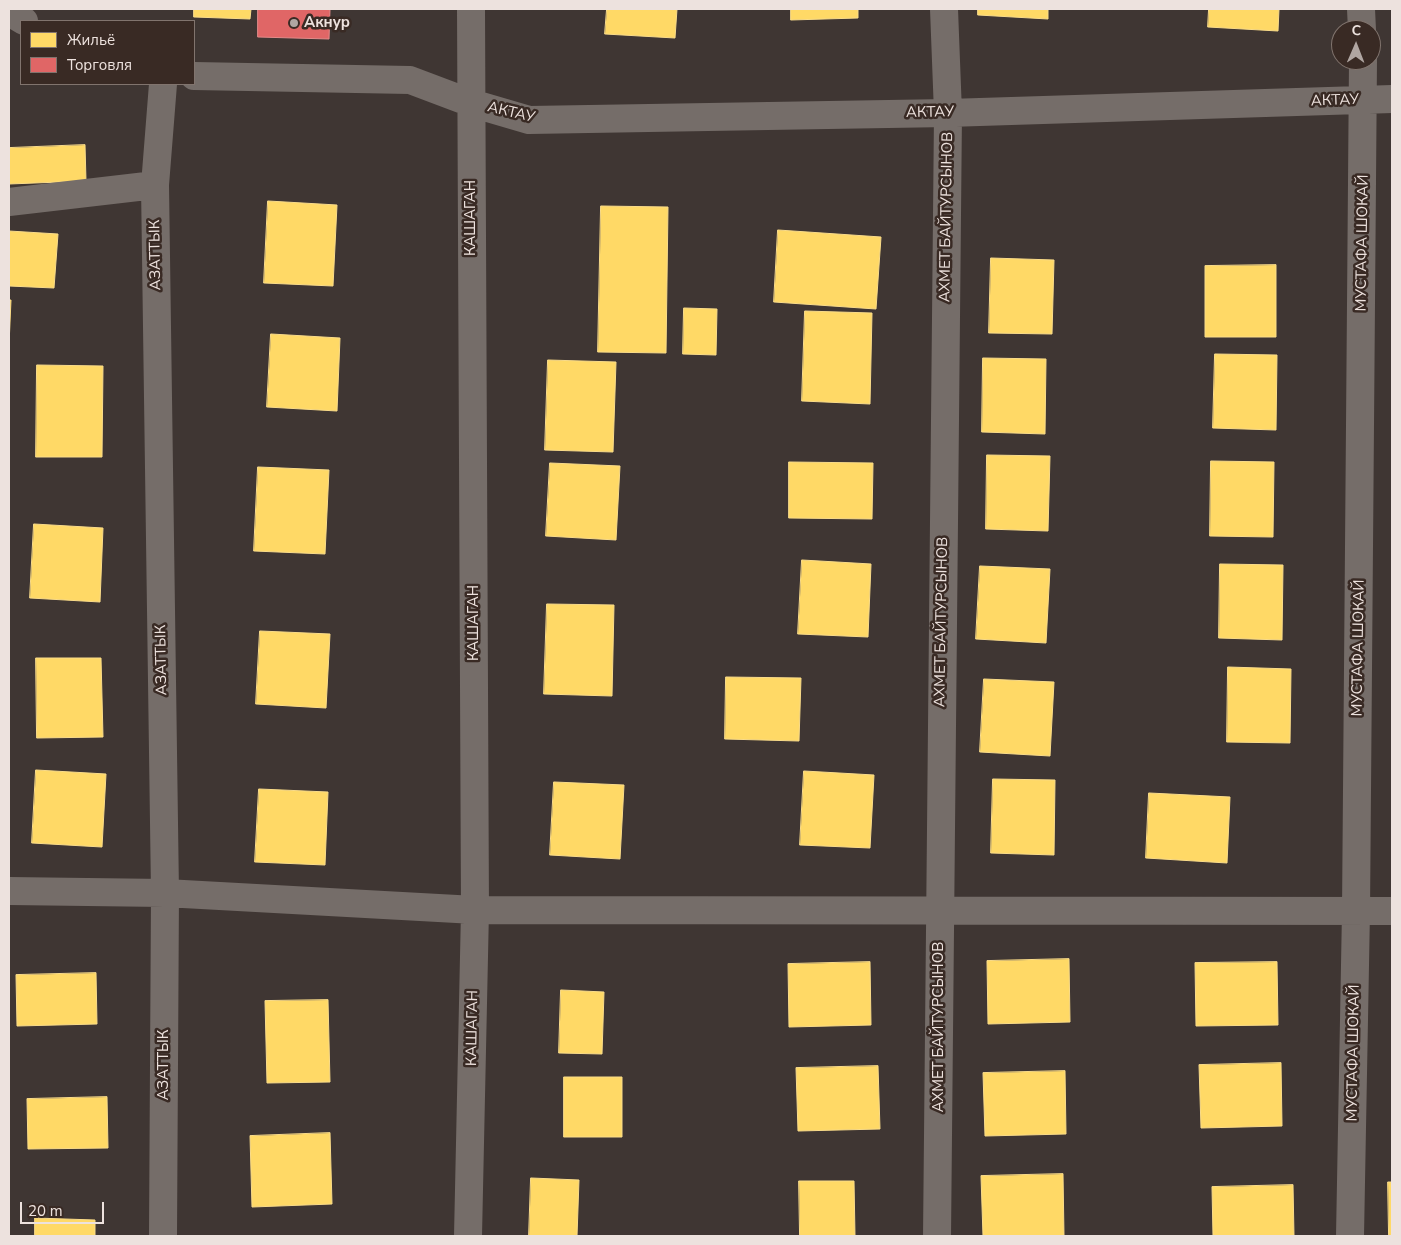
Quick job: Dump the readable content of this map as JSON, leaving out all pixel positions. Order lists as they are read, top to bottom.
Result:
{
  "streets": {
    "street": [
      "АКТАУ",
      "АХМЕТ БАЙТУРСЫНОВ",
      "КАШАГАН",
      "МУСТАФА ШОКАЙ",
      "АЗАТТЫК"
    ]
  },
  "crossings": [
    ["АКТАУ", "АХМЕТ БАЙТУРСЫНОВ"],
    ["АКТАУ", "КАШАГАН"],
    ["АКТАУ", "МУСТАФА ШОКАЙ"]
  ],
  "places": ["Акнур"],
  "legend": ["Жильё", "Торговля"],
  "scale_bar": "20 m",
  "north": "top"
}
